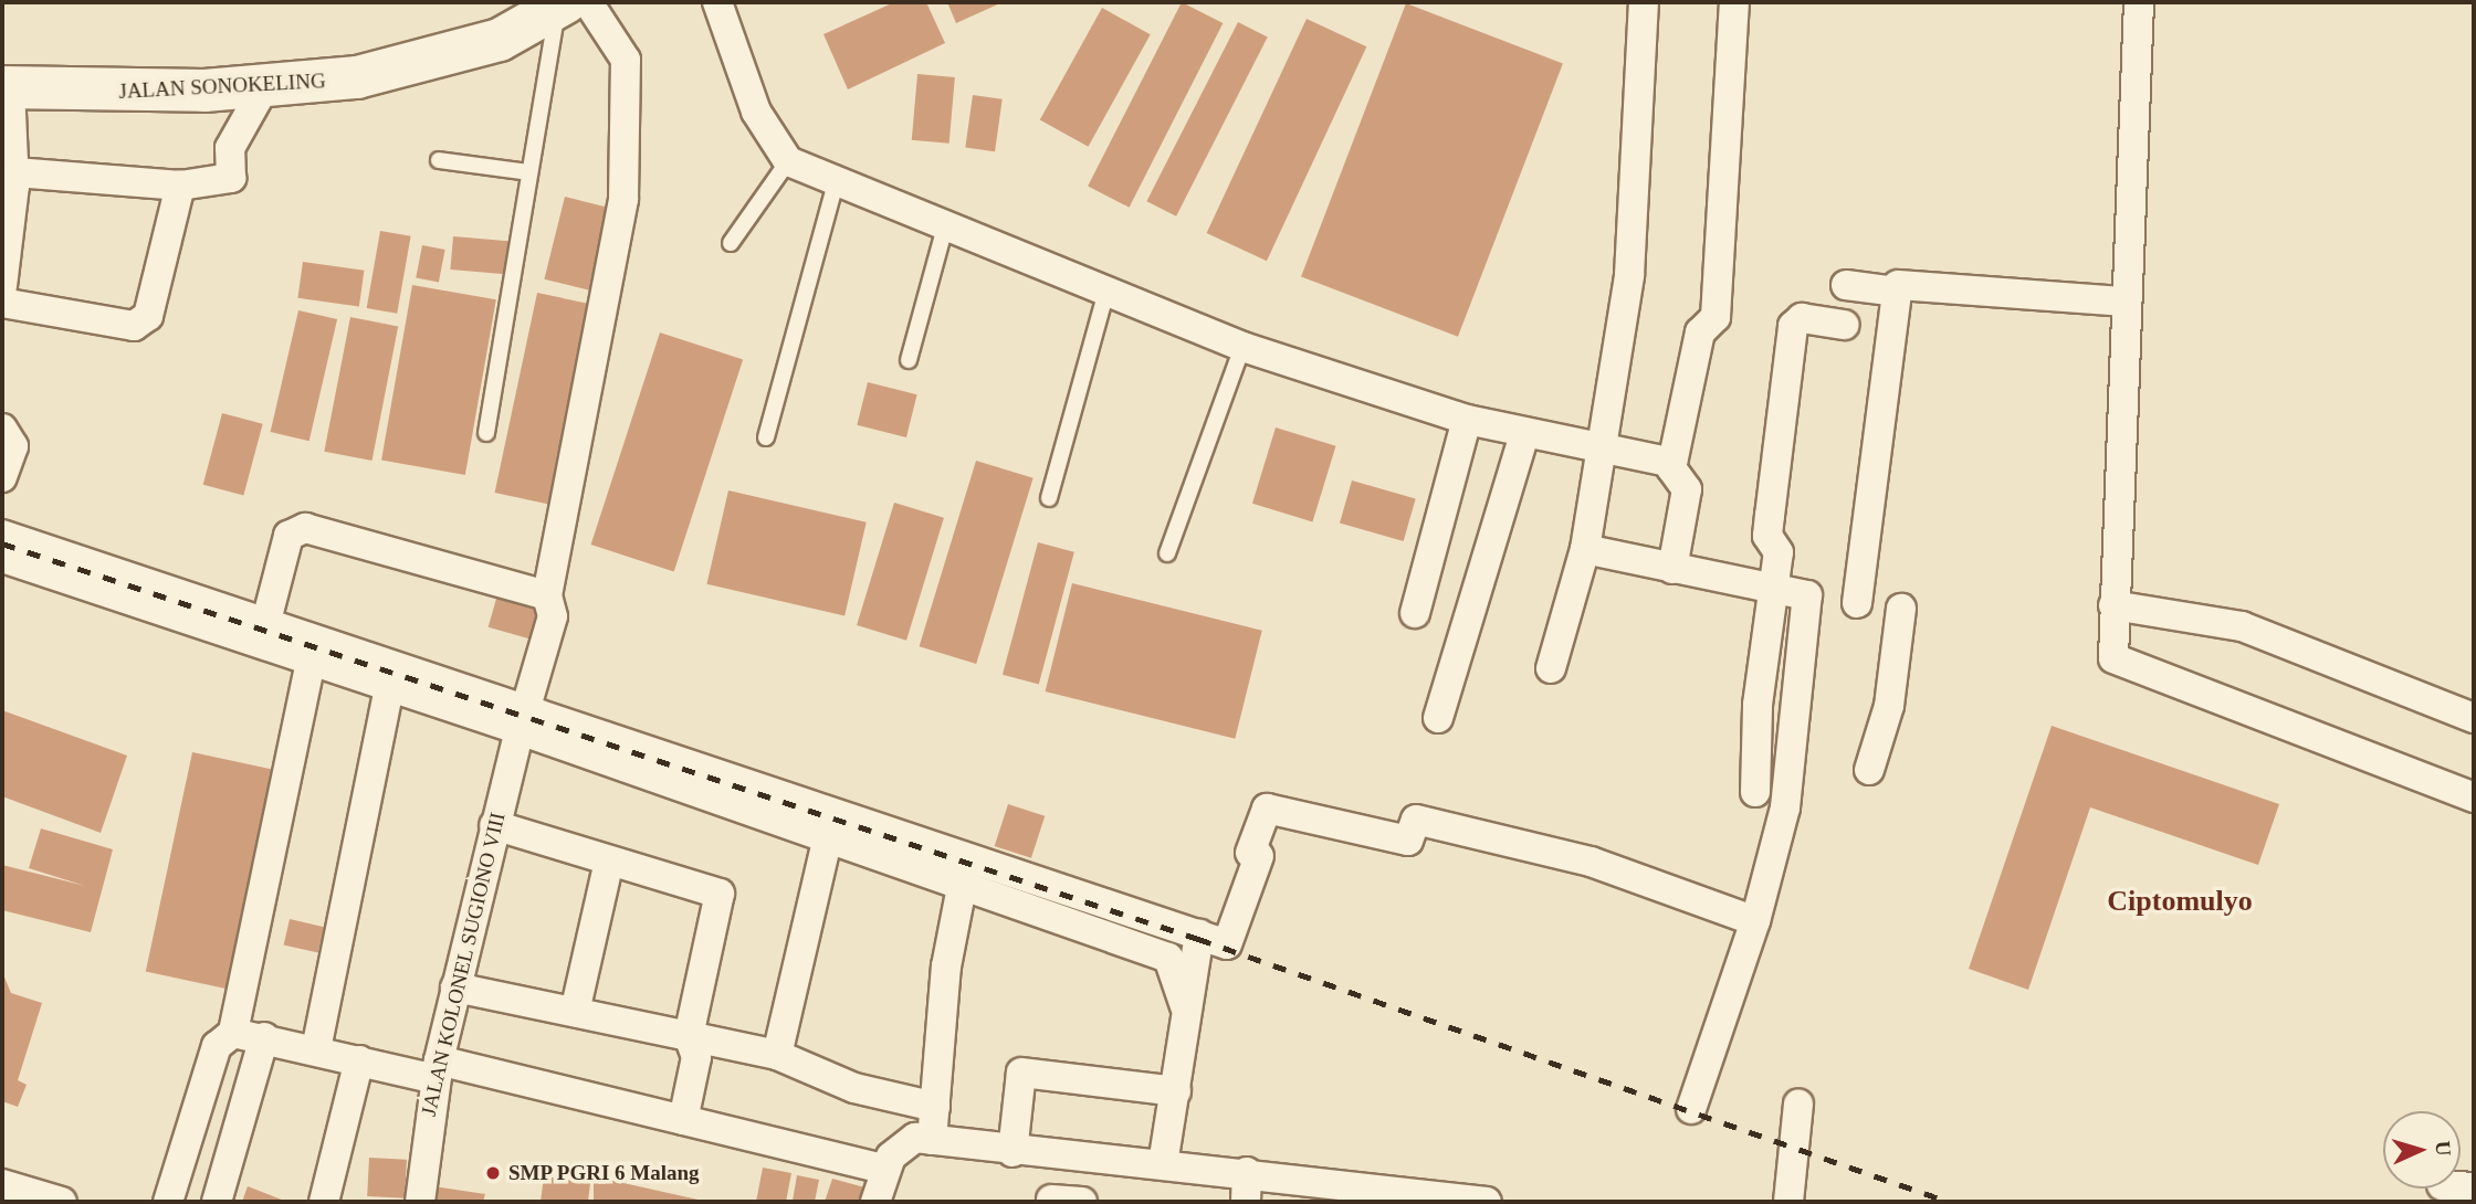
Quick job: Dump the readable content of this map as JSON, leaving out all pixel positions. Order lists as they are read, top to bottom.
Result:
{
  "streets": {
    "street": ["JALAN SONOKELING", "JALAN KOLONEL SUGIONO VIII"]
  },
  "crossings": [
    ["JALAN SONOKELING", "JALAN KOLONEL SUGIONO VIII"]
  ],
  "districts": ["Ciptomulyo"],
  "places": ["SMP PGRI 6 Malang"],
  "north": "right"
}
